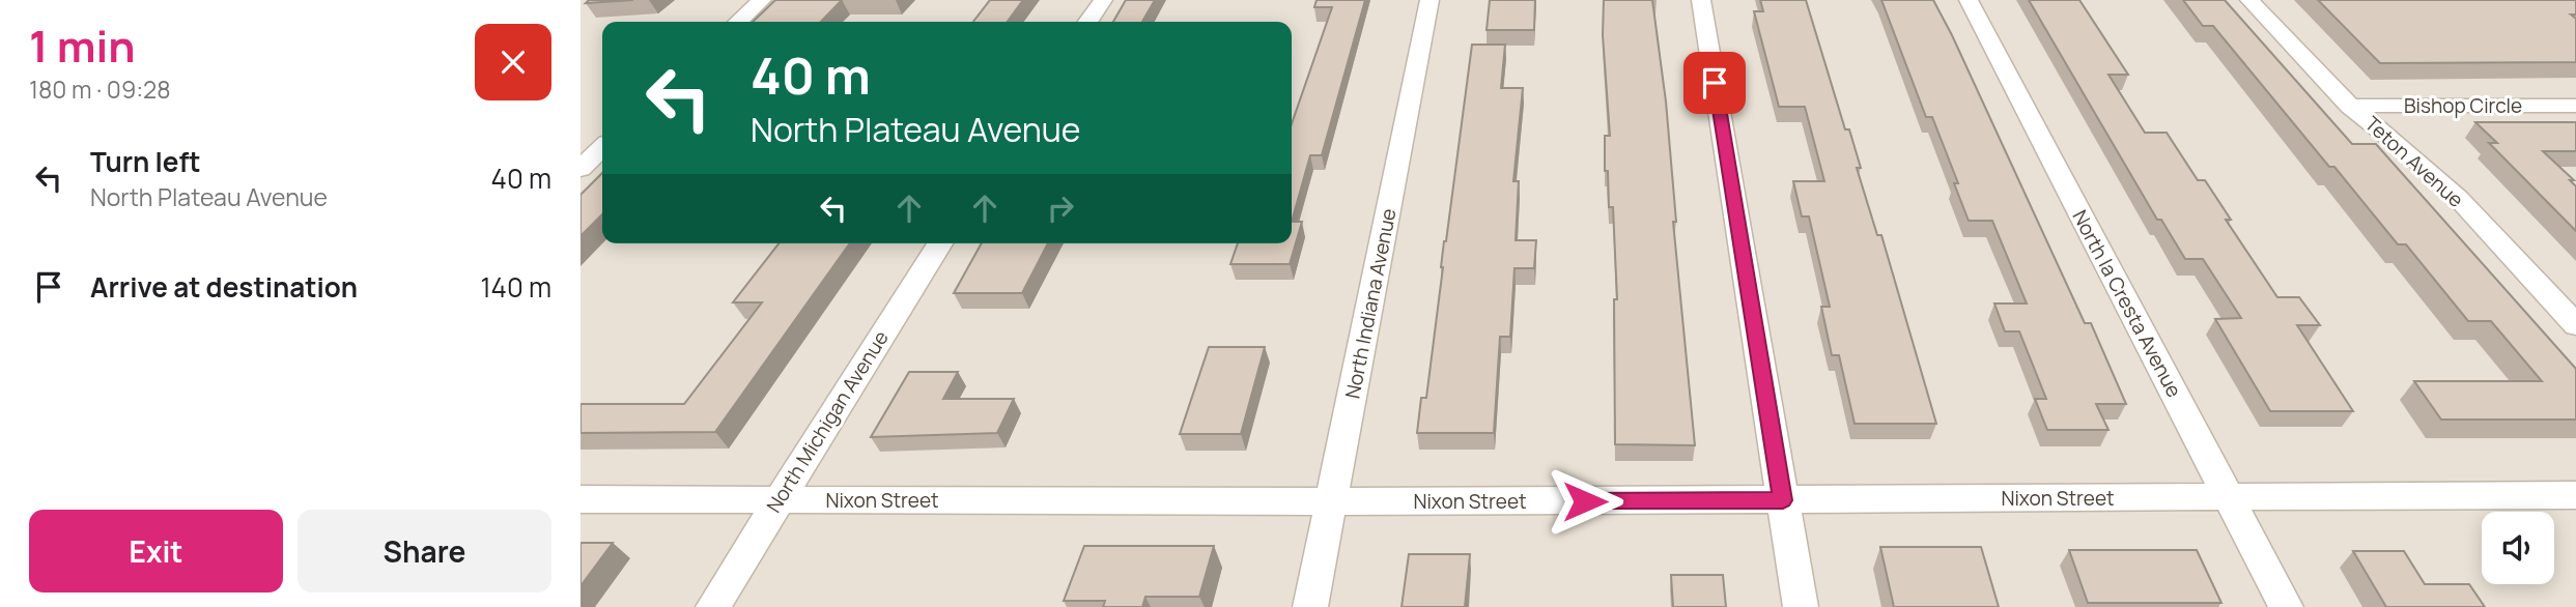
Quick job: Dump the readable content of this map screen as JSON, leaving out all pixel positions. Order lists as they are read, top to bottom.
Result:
{
  "streets": {
    "street": [
      "Bishop Circle",
      "Teton Avenue",
      "North Indiana Avenue",
      "North la Cresta Avenue",
      "North Michigan Avenue",
      "Nixon Street"
    ]
  },
  "crossings": [
    ["Bishop Circle", "Teton Avenue"],
    ["North Indiana Avenue", "Nixon Street"],
    ["North la Cresta Avenue", "Nixon Street"],
    ["North Michigan Avenue", "Nixon Street"]
  ],
  "page": {
    "heading": ["1 min", "180 m · 09:28"],
    "turn": ["40 m", "North Plateau Avenue"],
    "list": [
      {
        "name": "Turn left",
        "note": "North Plateau Avenue",
        "value": "40 m"
      },
      {
        "name": "Arrive at destination",
        "value": "140 m"
      }
    ],
    "buttons": ["Exit", "Share"]
  }
}
